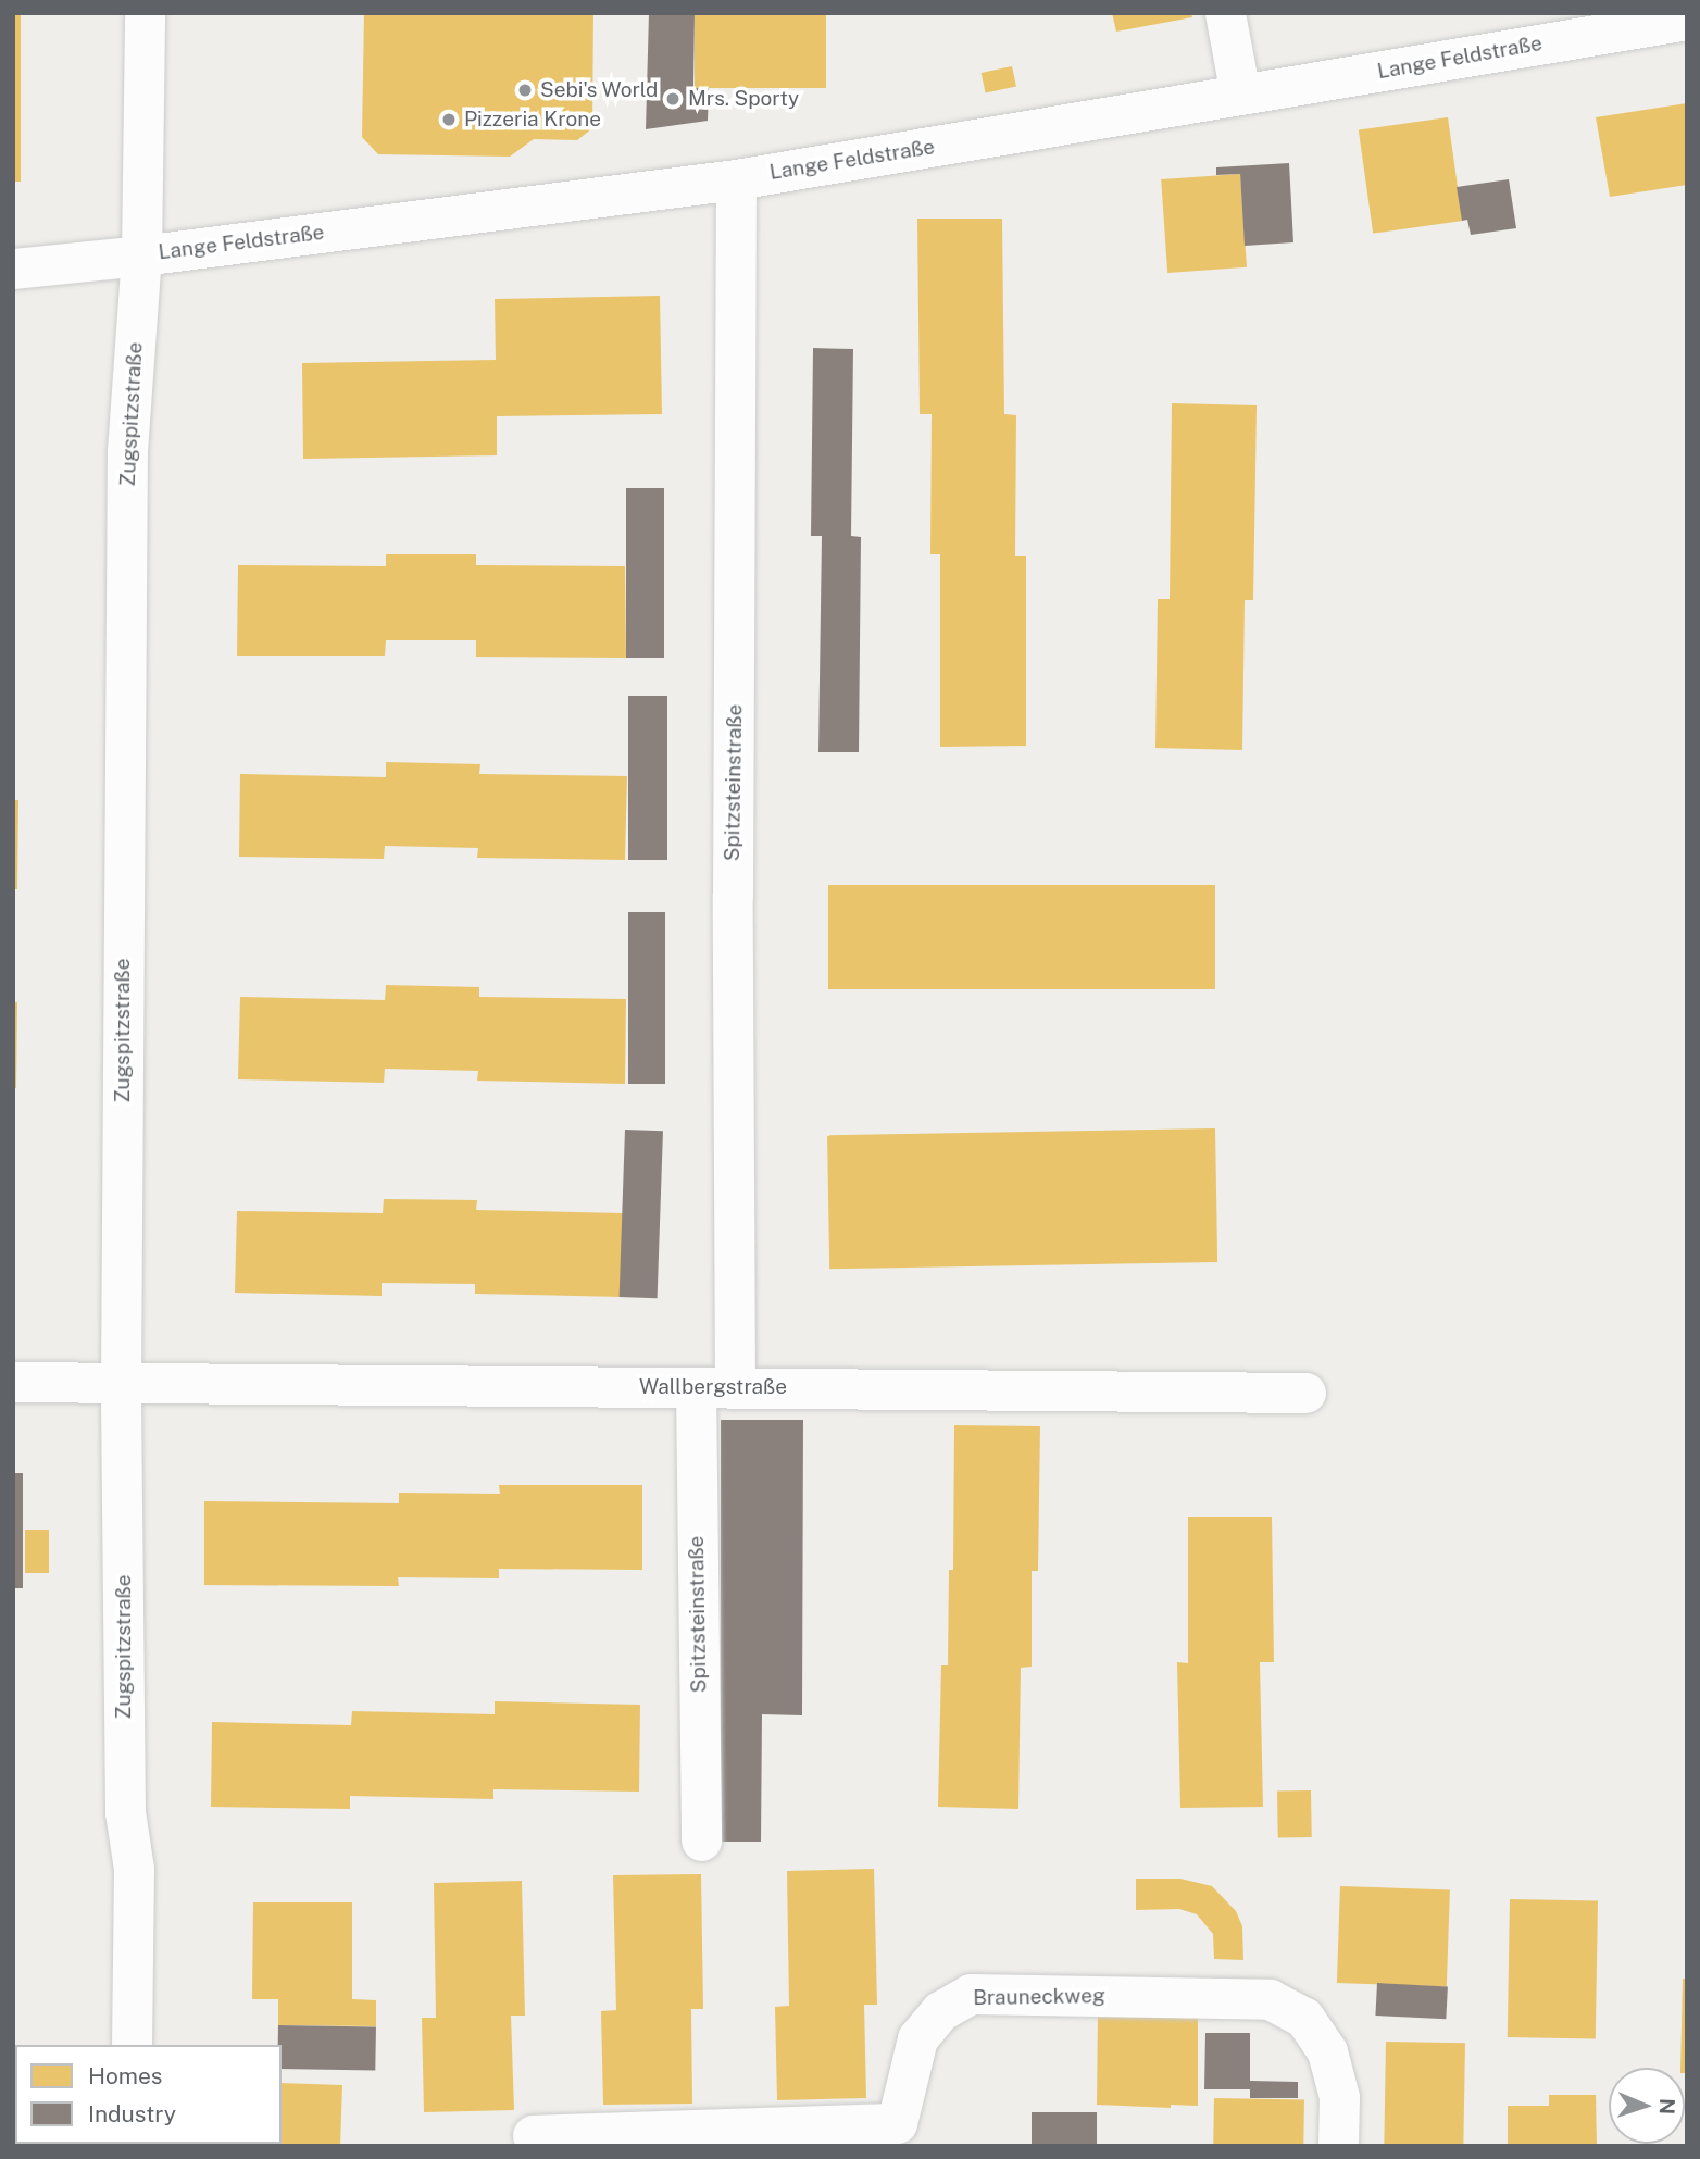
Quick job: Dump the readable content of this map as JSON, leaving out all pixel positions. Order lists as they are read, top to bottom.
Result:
{
  "streets": {
    "street": [
      "Lange Feldstraße",
      "Zugspitzstraße",
      "Spitzsteinstraße",
      "Wallbergstraße",
      "Brauneckweg"
    ]
  },
  "crossings": [
    ["Lange Feldstraße", "Zugspitzstraße"],
    ["Lange Feldstraße", "Spitzsteinstraße"],
    ["Zugspitzstraße", "Wallbergstraße"],
    ["Spitzsteinstraße", "Wallbergstraße"]
  ],
  "places": ["Sebi's World", "Mrs. Sporty", "Pizzeria Krone"],
  "legend": ["Homes", "Industry"],
  "north": "right"
}
